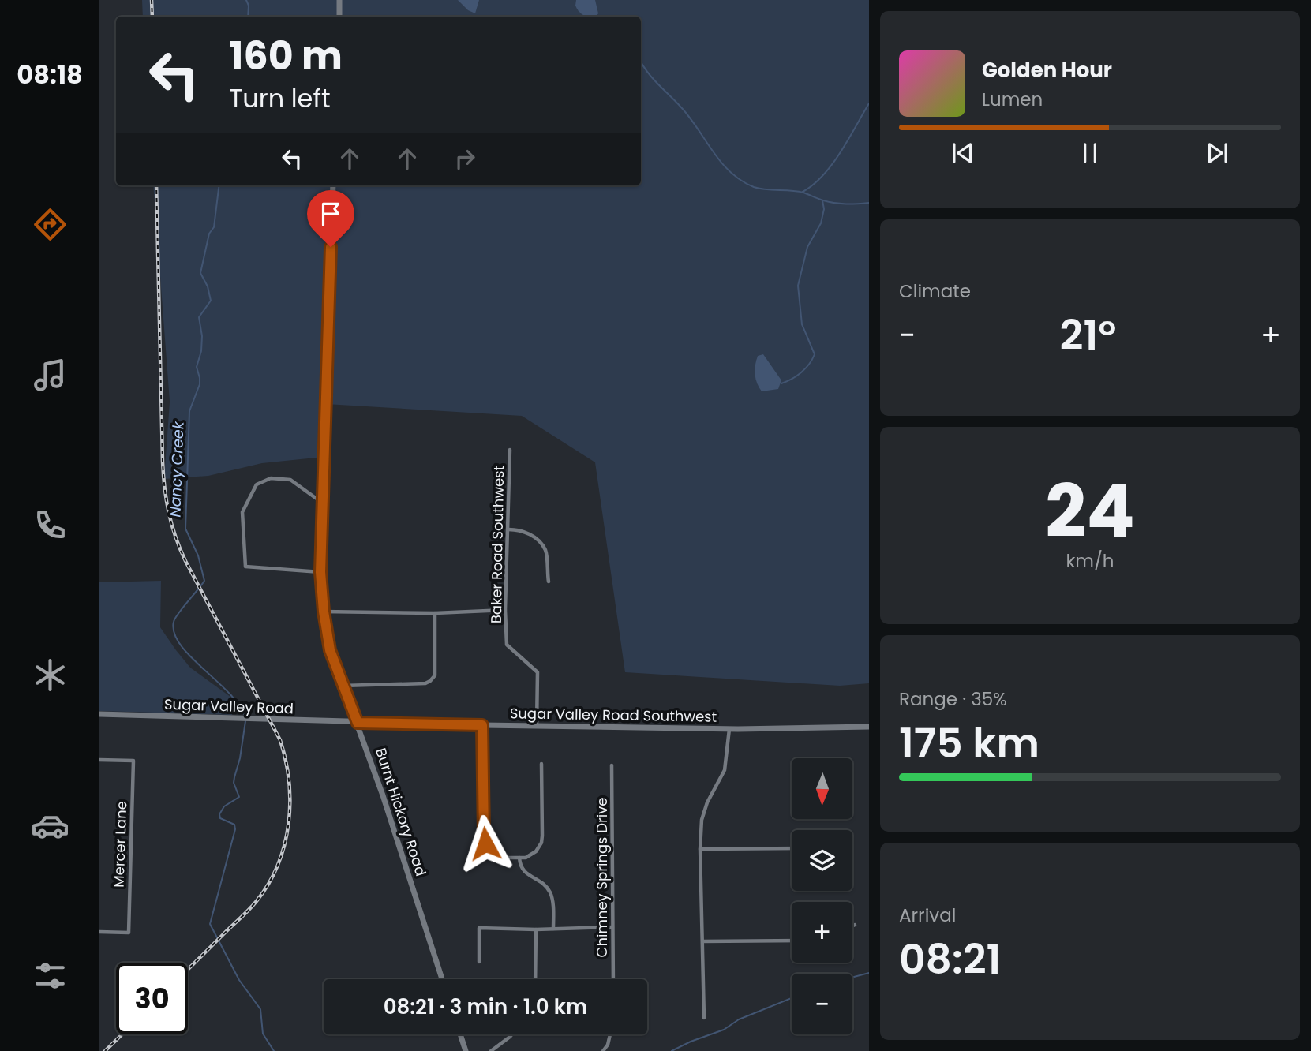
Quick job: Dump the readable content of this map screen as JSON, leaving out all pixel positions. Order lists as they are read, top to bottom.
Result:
{
  "streets": {
    "main road": ["Sugar Valley Road", "Sugar Valley Road Southwest", "Burnt Hickory Road"],
    "street": ["Baker Road Southwest", "Mercer Lane", "Chimney Springs Drive"]
  },
  "crossings": [
    ["Baker Road Southwest", "Sugar Valley Road Southwest"],
    ["Sugar Valley Road", "Sugar Valley Road Southwest"],
    ["Sugar Valley Road", "Burnt Hickory Road"],
    ["Sugar Valley Road Southwest", "Burnt Hickory Road"]
  ],
  "water": ["Nancy Creek"],
  "north": "bottom",
  "page": {
    "tabs": "08:18",
    "turn": ["160 m", "Turn left"],
    "song": ["Golden Hour", "Lumen"],
    "tile": [
      "Climate",
      ["24", "km/h"],
      ["Range · 35%", "175 km"],
      ["Arrival", "08:21"]
    ],
    "heat": ["−", "21°", "+"],
    "map_buttons": ["+", "−"],
    "limit": "30",
    "trip": "08:21 · 3 min · 1.0 km"
  }
}
